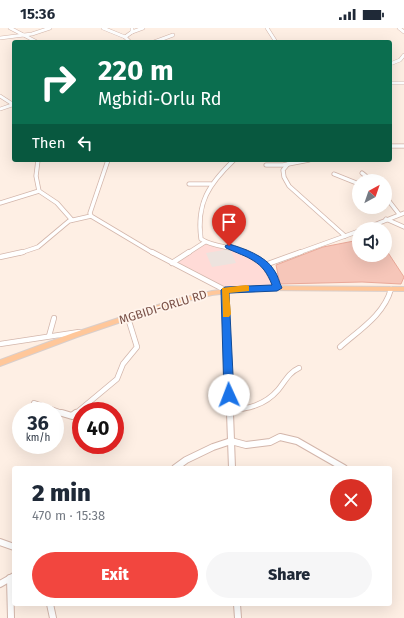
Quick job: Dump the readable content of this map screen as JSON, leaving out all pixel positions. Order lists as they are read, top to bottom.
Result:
{
  "streets": {
    "main road": ["MGBIDI-ORLU RD"]
  },
  "north": "top right",
  "page": {
    "status": "15:36",
    "turn": ["220 m", "Mgbidi-Orlu Rd"],
    "then": "Then",
    "speed": "36 km/h",
    "limit": "40",
    "heading": ["2 min", "470 m · 15:38"],
    "buttons": ["Exit", "Share"]
  }
}
